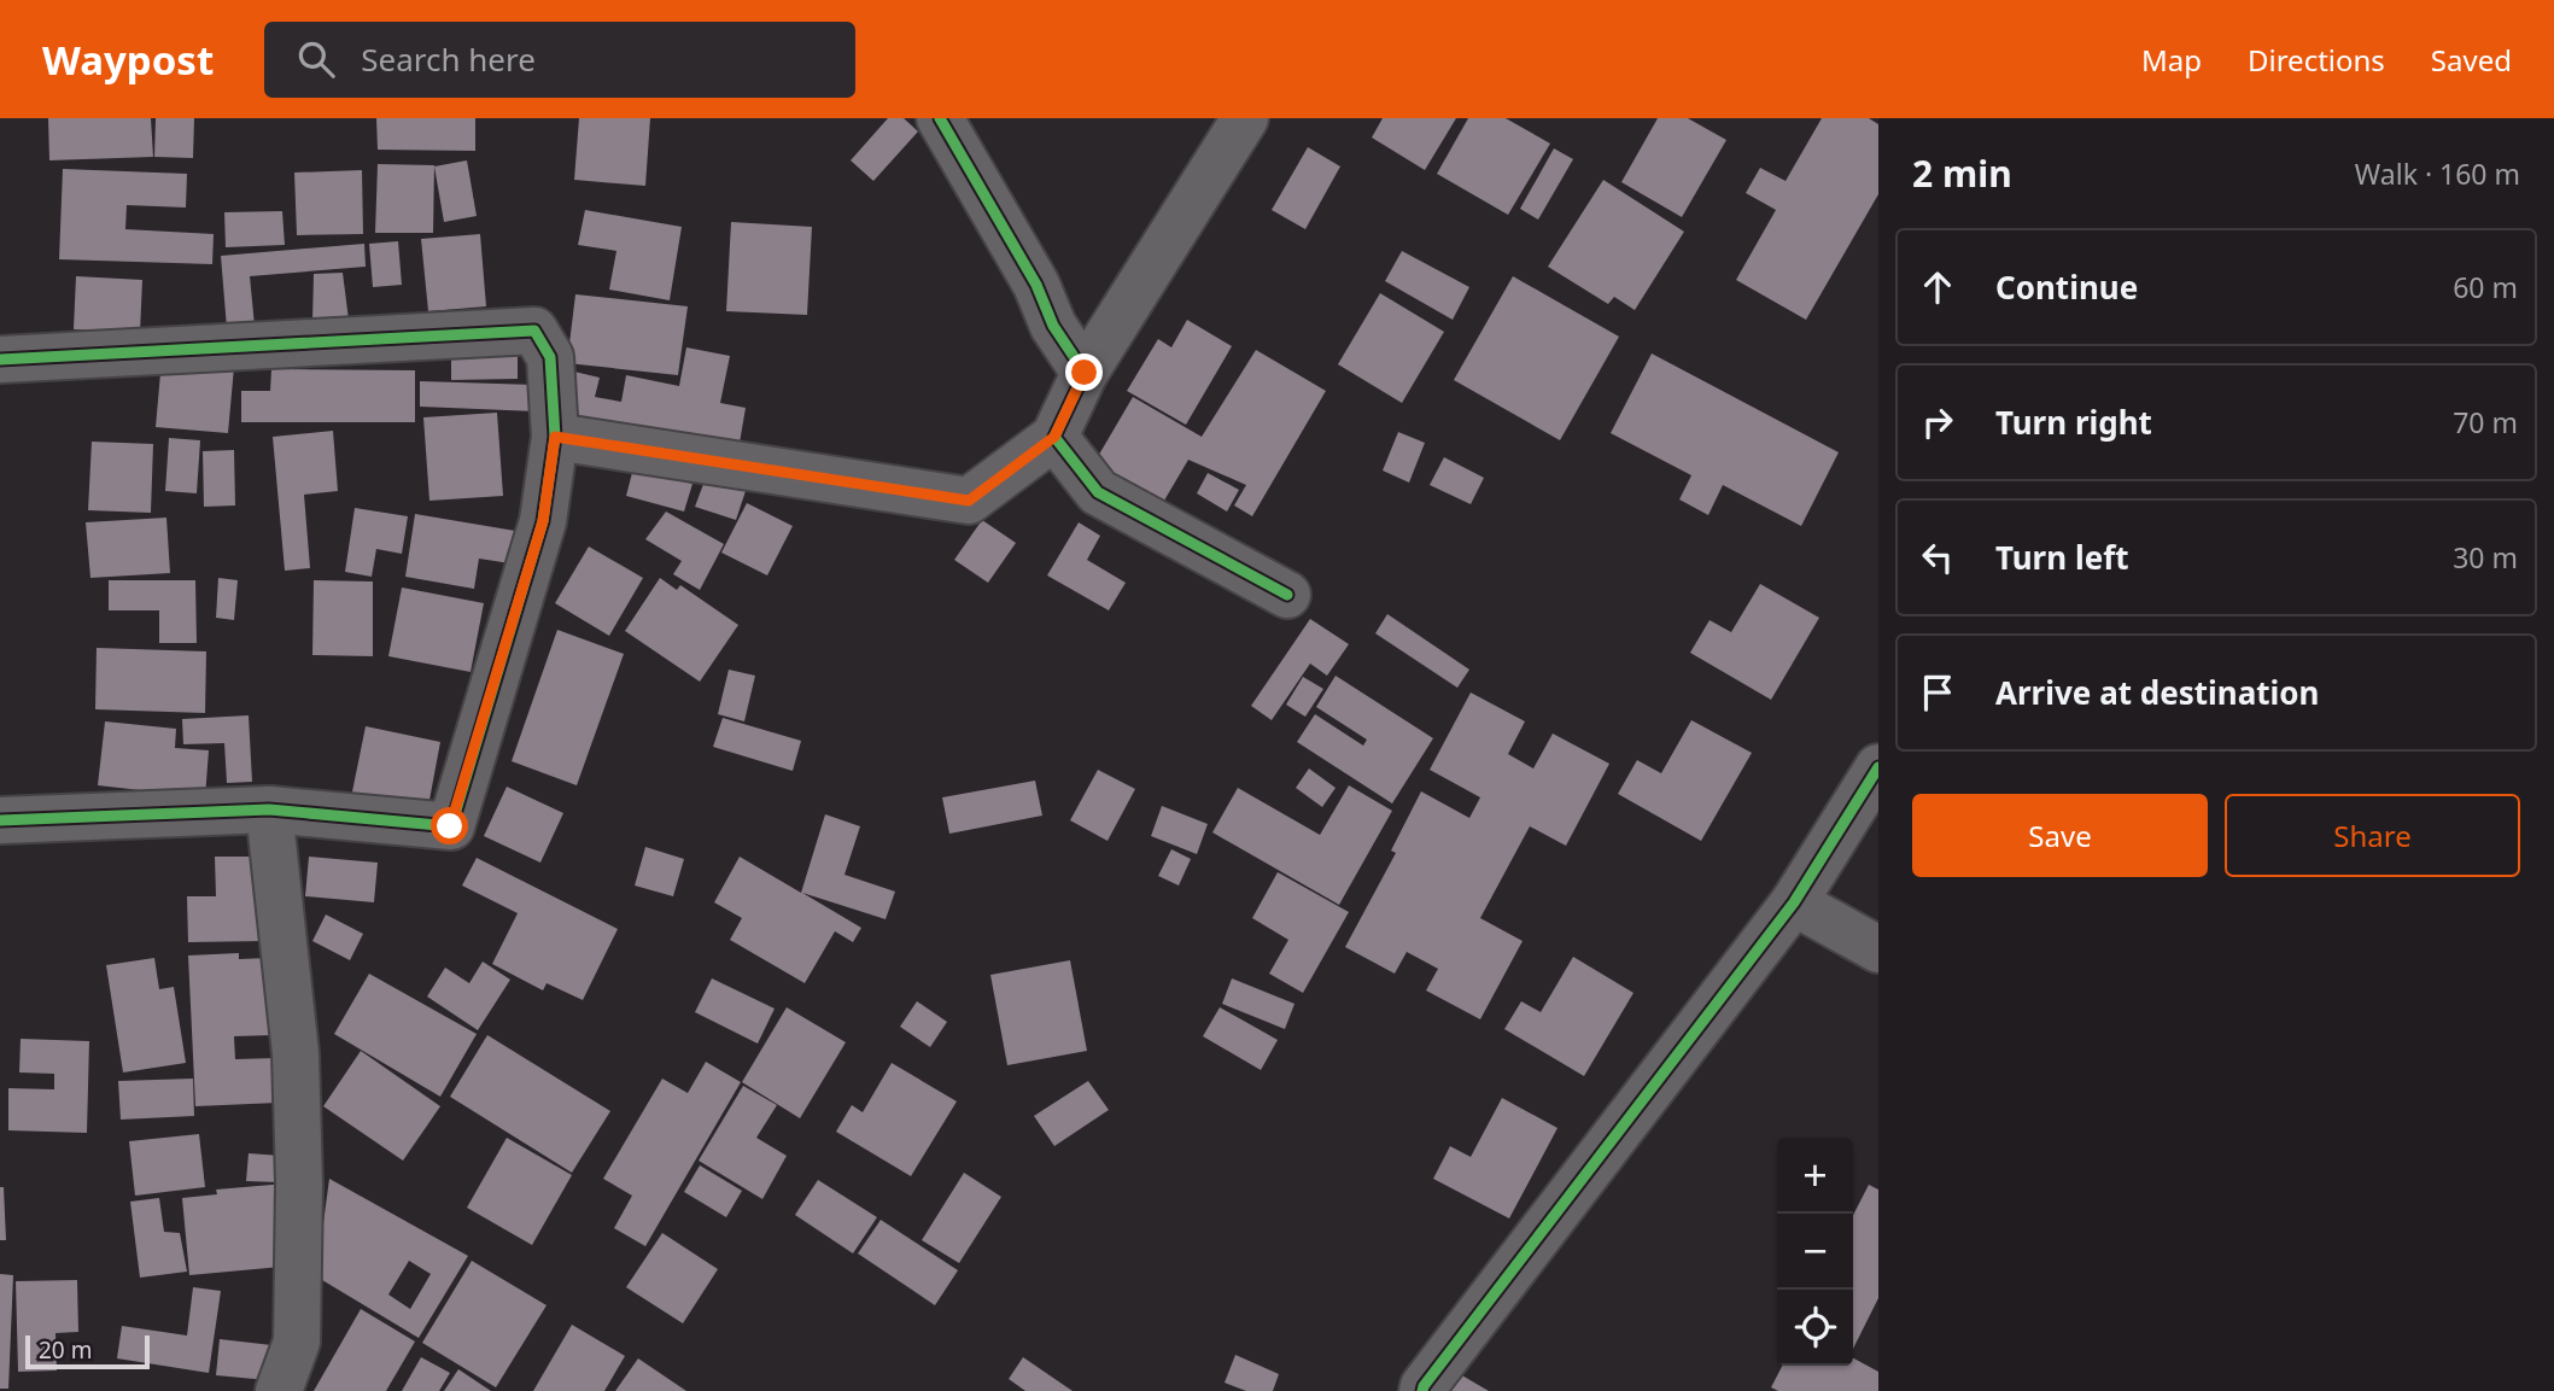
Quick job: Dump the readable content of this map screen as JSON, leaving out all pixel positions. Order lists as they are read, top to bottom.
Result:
{
  "scale_bar": "20 m",
  "page": {
    "header": "Waypost",
    "search": "Search here",
    "nav": ["Map", "Directions", "Saved"],
    "heading": ["2 min", "Walk · 160 m"],
    "list": [
      ["Continue", "60 m"],
      ["Turn right", "70 m"],
      ["Turn left", "30 m"],
      "Arrive at destination"
    ],
    "buttons": ["Save", "Share"],
    "map_buttons": ["+", "−"],
    "scale": "20 m"
  }
}
